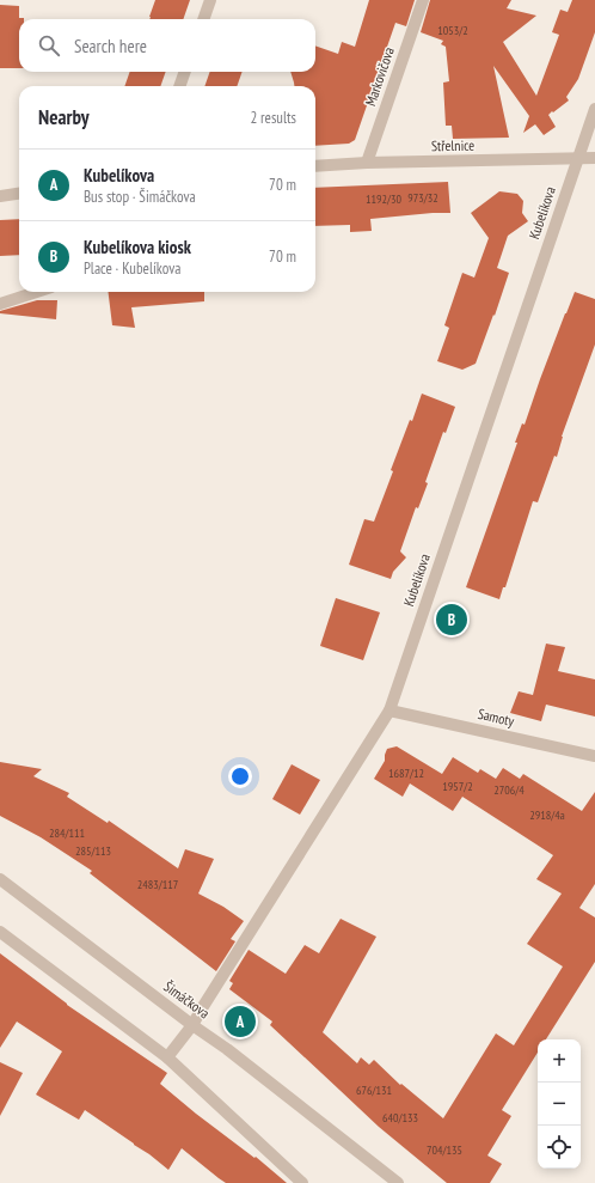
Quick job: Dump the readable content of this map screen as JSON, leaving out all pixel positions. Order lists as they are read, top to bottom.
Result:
{
  "streets": {
    "street": [
      "Markovičova",
      "Střelnice",
      "Kubelíkova",
      "Samoty",
      "Šimáčkova"
    ]
  },
  "crossings": [
    ["Markovičova", "Střelnice"],
    ["Střelnice", "Kubelíkova"],
    ["Kubelíkova", "Samoty"],
    ["Kubelíkova", "Šimáčkova"]
  ],
  "house_numbers": [
    "1053/2",
    "973/32",
    "1192/30",
    "1687/12",
    "1957/2",
    "2706/4",
    "2918/4a",
    "284/111",
    "285/113",
    "2483/117",
    "676/131",
    "640/133",
    "704/135"
  ],
  "page": {
    "search": "Search here",
    "heading": ["Nearby", "2 results"],
    "list": [
      {
        "mark": "A",
        "name": "Kubelíkova",
        "note": "Bus stop · Šimáčkova",
        "value": "70 m"
      },
      {
        "mark": "B",
        "name": "Kubelíkova kiosk",
        "note": "Place · Kubelíkova",
        "value": "70 m"
      }
    ],
    "pins": ["B", "A"],
    "map_buttons": ["+", "−"]
  }
}
